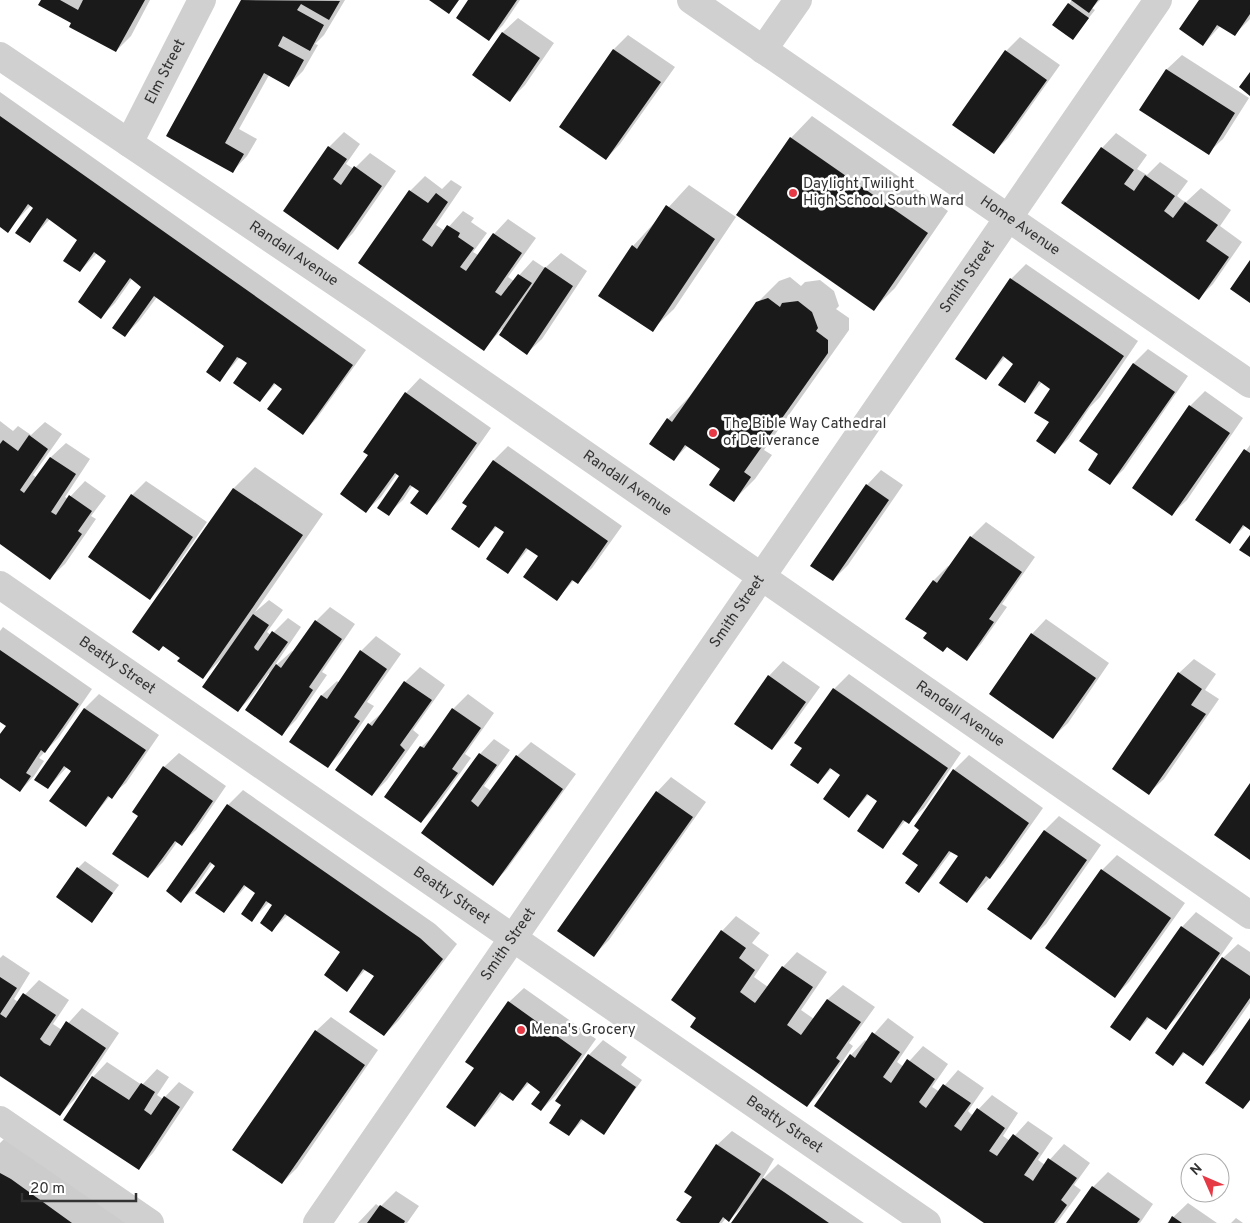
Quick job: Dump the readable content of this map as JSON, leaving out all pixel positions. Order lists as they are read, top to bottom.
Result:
{
  "streets": {
    "street": [
      "Elm Street",
      "Home Avenue",
      "Randall Avenue",
      "Smith Street",
      "Beatty Street"
    ]
  },
  "crossings": [
    ["Elm Street", "Randall Avenue"],
    ["Home Avenue", "Smith Street"],
    ["Randall Avenue", "Smith Street"],
    ["Smith Street", "Beatty Street"]
  ],
  "places": ["Daylight Twilight High School South Ward", "The Bible Way Cathedral of Deliverance", "Mena's Grocery"],
  "scale_bar": "20 m",
  "north": "top left"
}
